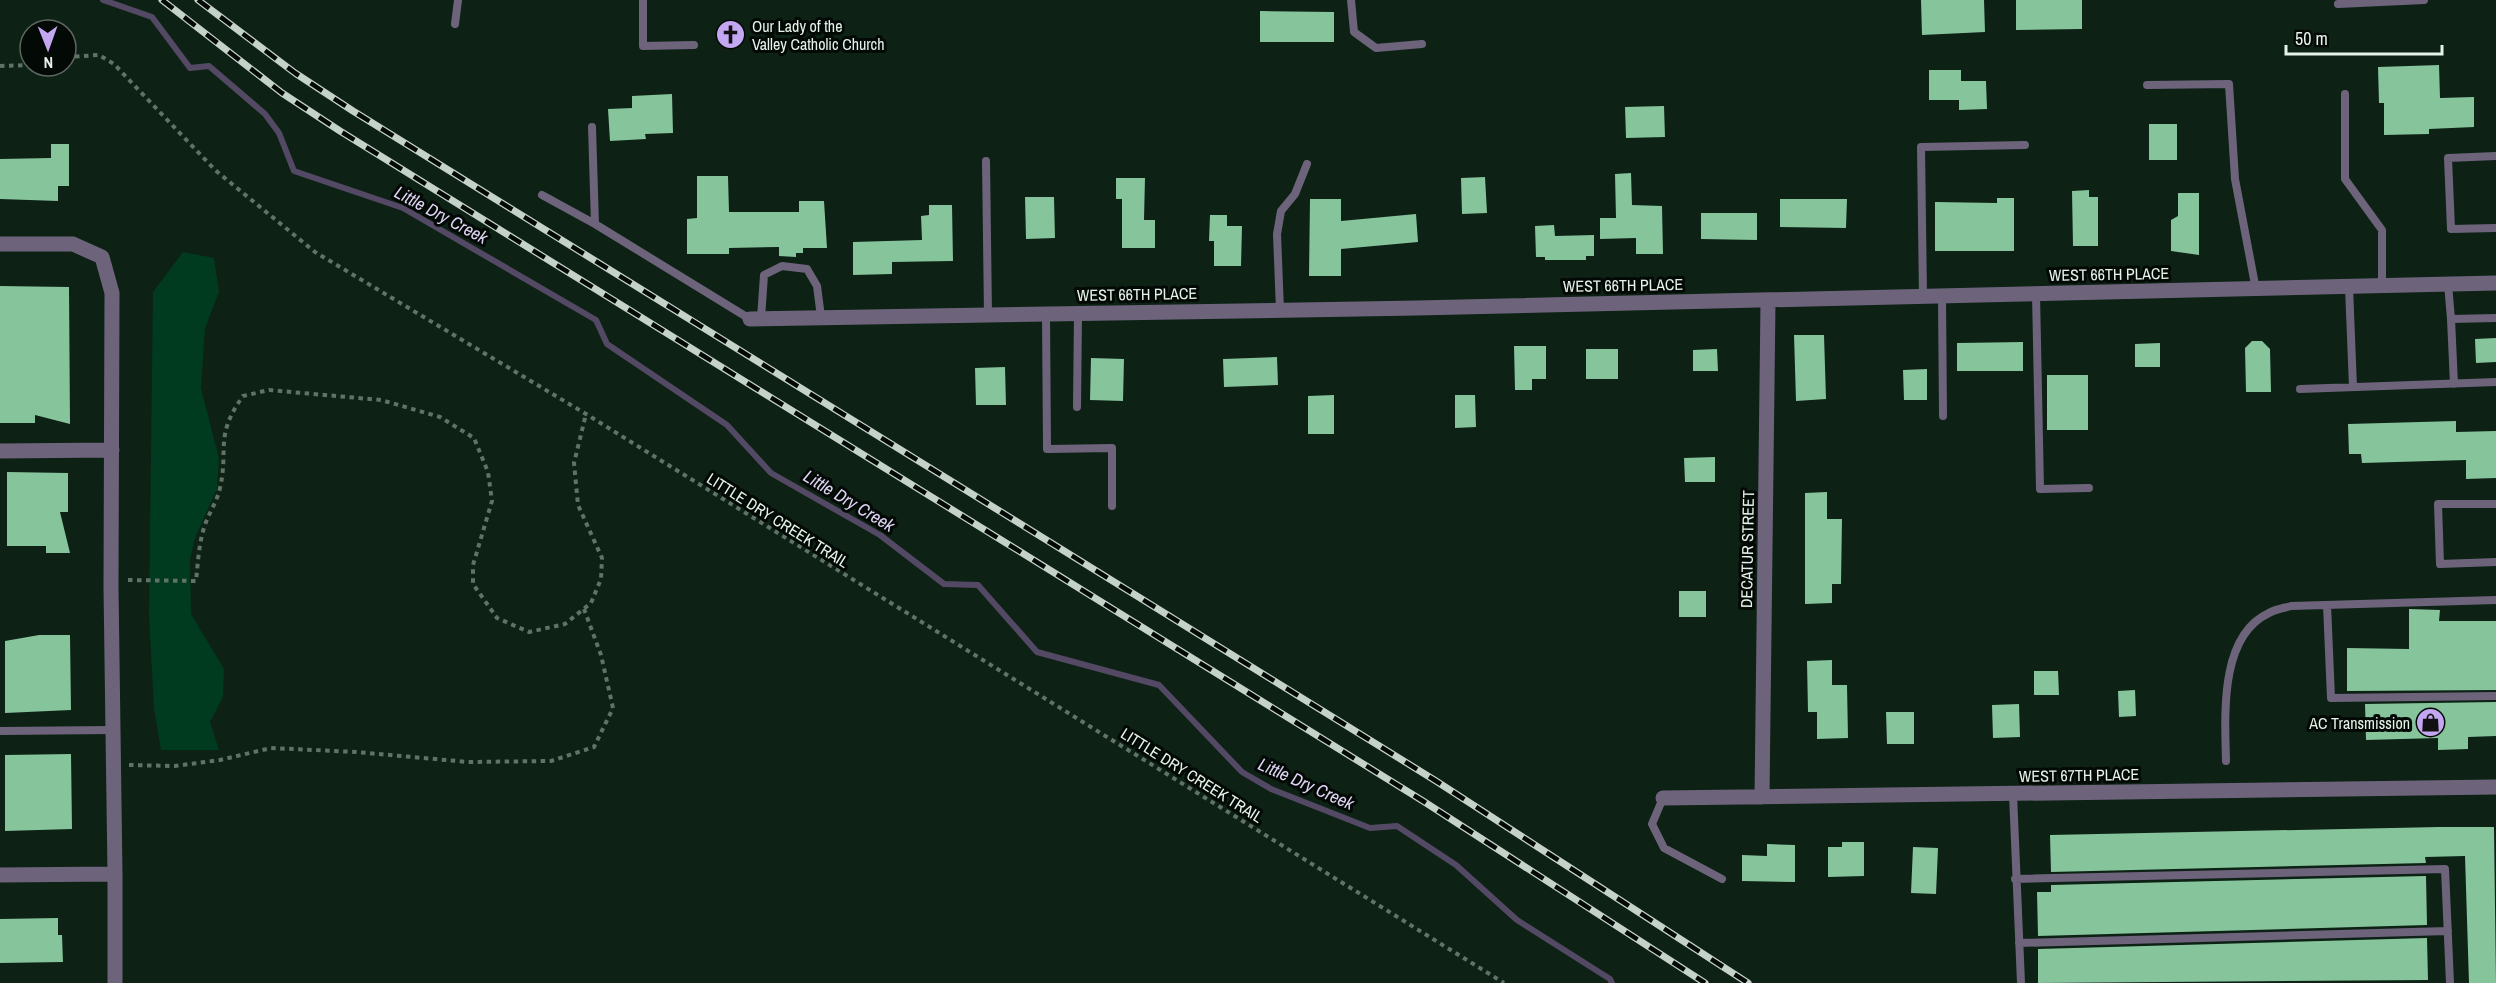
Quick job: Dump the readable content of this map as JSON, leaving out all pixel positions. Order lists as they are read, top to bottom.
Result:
{
  "streets": {
    "street": ["WEST 66TH PLACE", "DECATUR STREET", "WEST 67TH PLACE"],
    "path": ["LITTLE DRY CREEK TRAIL"]
  },
  "crossings": [
    ["WEST 66TH PLACE", "DECATUR STREET"],
    ["DECATUR STREET", "WEST 67TH PLACE"]
  ],
  "water": ["Little Dry Creek"],
  "places": {
    "church": ["Our Lady of the Valley Catholic Church"],
    "shop": ["AC Transmission"]
  },
  "scale_bar": "50 m",
  "north": "bottom"
}
